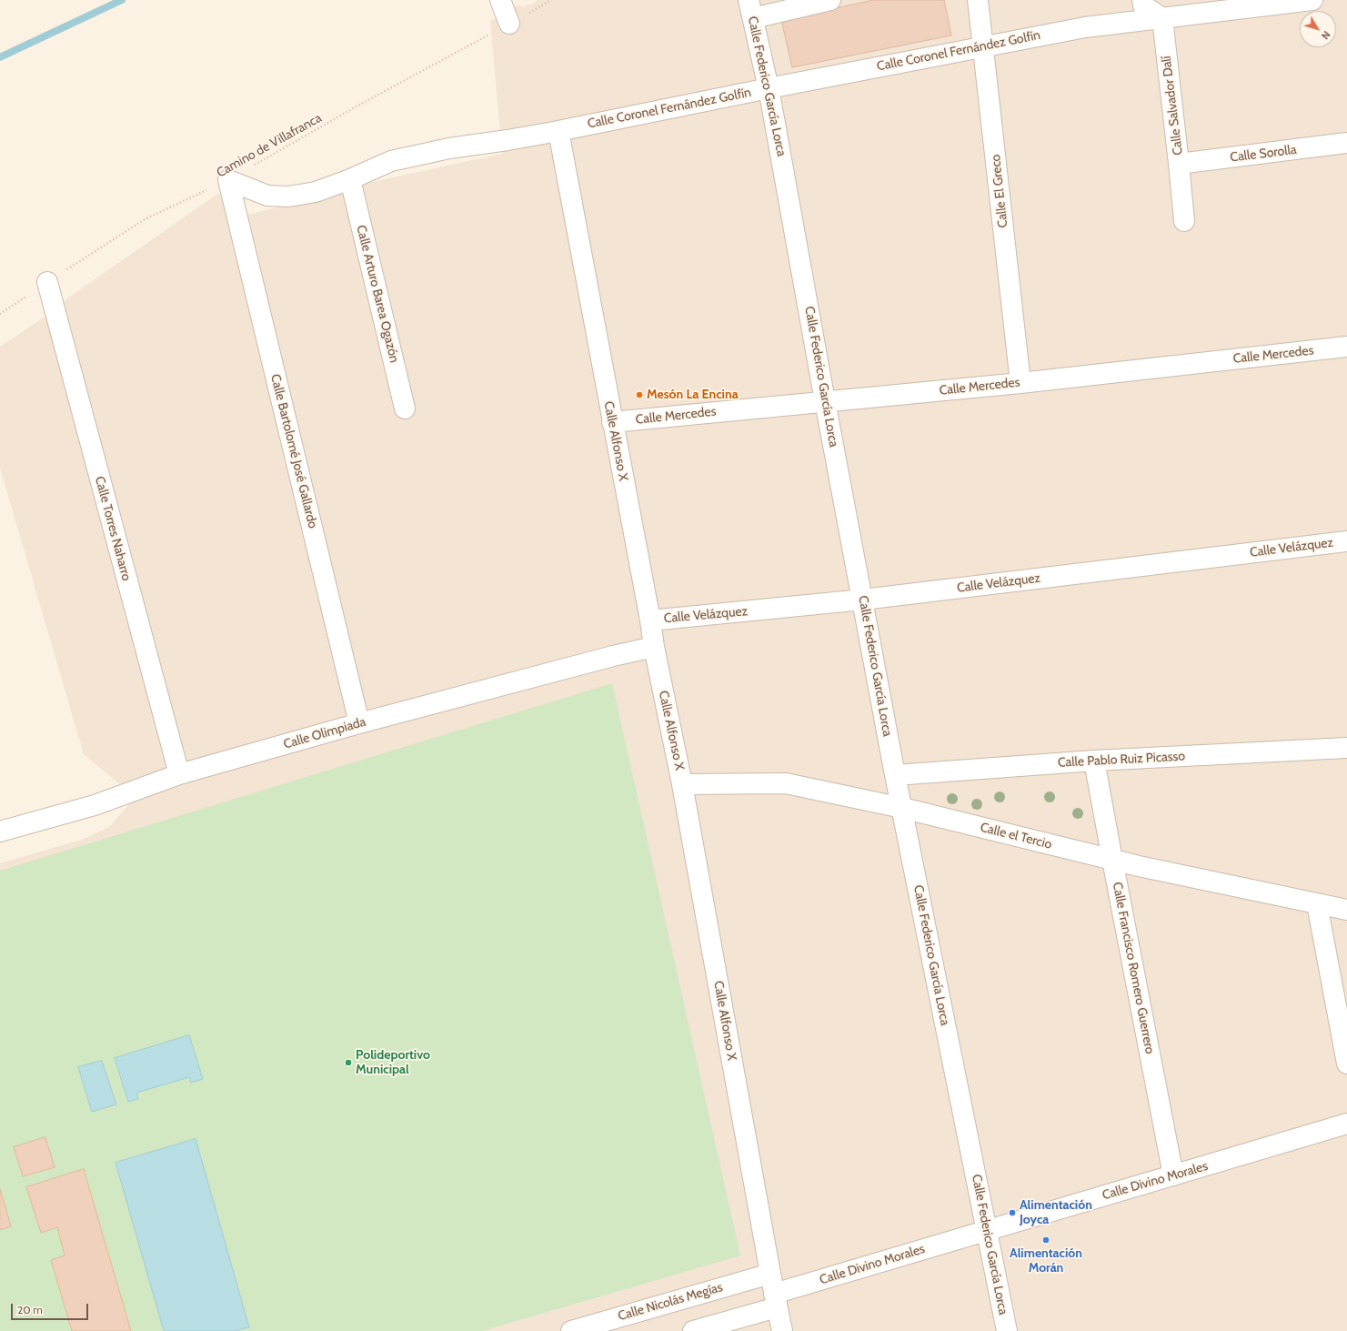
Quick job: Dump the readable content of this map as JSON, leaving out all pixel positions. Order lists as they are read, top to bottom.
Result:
{
  "streets": {
    "street": [
      "Calle Coronel Fernández Golfín",
      "Calle Federico García Lorca",
      "Calle Salvador Dalí",
      "Calle Sorolla",
      "Calle El Greco",
      "Calle Arturo Barea Ogazón",
      "Calle Mercedes",
      "Calle Alfonso X",
      "Calle Bartolomé José Gallardo",
      "Calle Torres Naharro",
      "Calle Velázquez",
      "Calle Olimpiada",
      "Calle Pablo Ruiz Picasso",
      "Calle el Tercio",
      "Calle Francisco Romero Guerrero",
      "Calle Divino Morales",
      "Calle Nicolás Megías"
    ],
    "path": ["Camino de Villafranca"]
  },
  "crossings": [
    ["Calle Coronel Fernández Golfín", "Calle Federico García Lorca"],
    ["Calle Coronel Fernández Golfín", "Calle Salvador Dalí"],
    ["Calle Coronel Fernández Golfín", "Camino de Villafranca"],
    ["Calle Coronel Fernández Golfín", "Calle El Greco"],
    ["Calle Coronel Fernández Golfín", "Calle Arturo Barea Ogazón"],
    ["Calle Coronel Fernández Golfín", "Calle Alfonso X"],
    ["Calle Coronel Fernández Golfín", "Calle Bartolomé José Gallardo"],
    ["Calle Federico García Lorca", "Calle Mercedes"],
    ["Calle Federico García Lorca", "Calle Velázquez"],
    ["Calle Federico García Lorca", "Calle Pablo Ruiz Picasso"],
    ["Calle Federico García Lorca", "Calle el Tercio"],
    ["Calle Federico García Lorca", "Calle Divino Morales"],
    ["Calle Salvador Dalí", "Calle Sorolla"],
    ["Camino de Villafranca", "Calle Bartolomé José Gallardo"],
    ["Camino de Villafranca", "Calle Torres Naharro"],
    ["Calle El Greco", "Calle Mercedes"],
    ["Calle Mercedes", "Calle Alfonso X"],
    ["Calle Alfonso X", "Calle Velázquez"],
    ["Calle Alfonso X", "Calle Olimpiada"],
    ["Calle Alfonso X", "Calle el Tercio"],
    ["Calle Alfonso X", "Calle Divino Morales"],
    ["Calle Alfonso X", "Calle Nicolás Megías"],
    ["Calle Bartolomé José Gallardo", "Calle Olimpiada"],
    ["Calle Torres Naharro", "Calle Olimpiada"],
    ["Calle Pablo Ruiz Picasso", "Calle Francisco Romero Guerrero"],
    ["Calle el Tercio", "Calle Francisco Romero Guerrero"],
    ["Calle Francisco Romero Guerrero", "Calle Divino Morales"]
  ],
  "places": [
    "Mesón La Encina",
    "Polideportivo Municipal",
    "Alimentación Joyca",
    "Alimentación Morán"
  ],
  "scale_bar": "20 m",
  "north": "bottom right"
}
